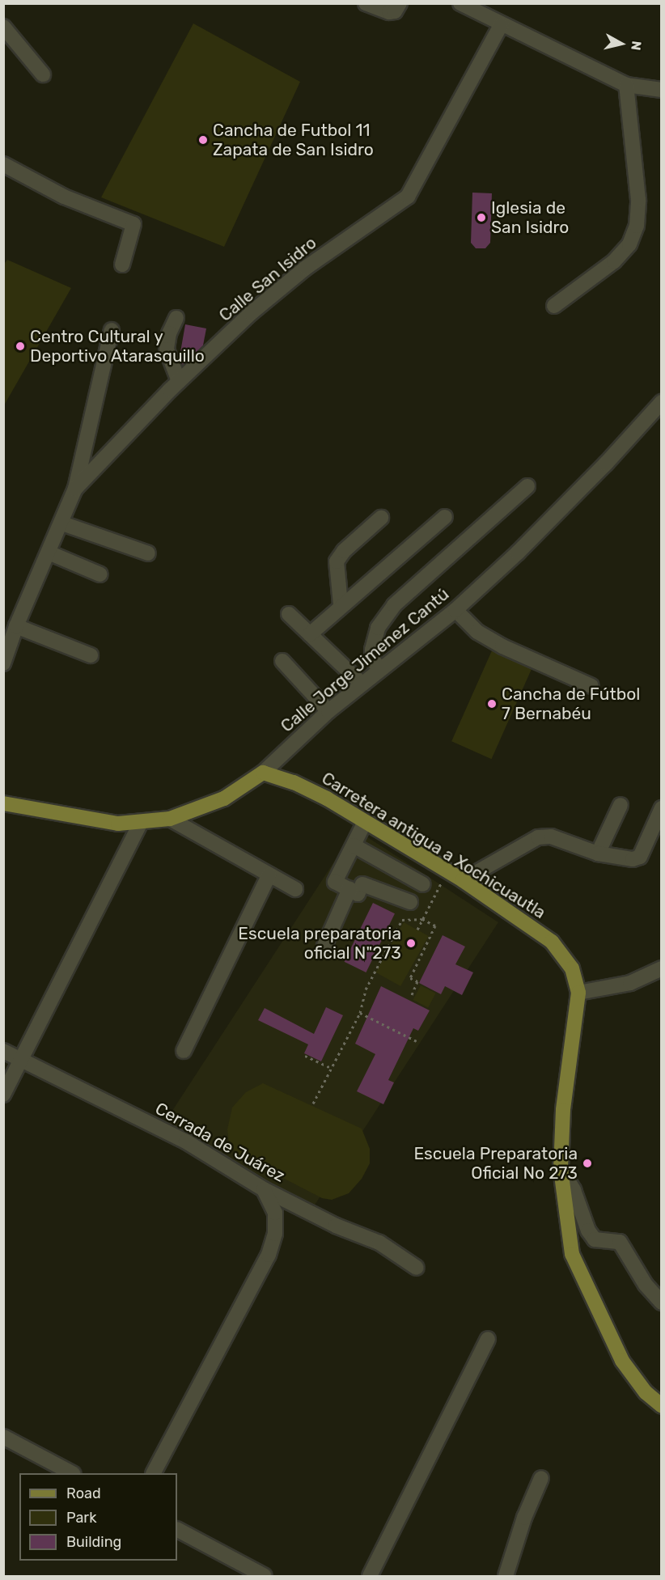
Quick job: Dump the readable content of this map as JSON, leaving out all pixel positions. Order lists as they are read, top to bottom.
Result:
{
  "streets": {
    "main road": ["Calle Jorge Jimenez Cantú", "Carretera antigua a Xochicuautla"],
    "street": ["Calle San Isidro", "Cerrada de Juárez"]
  },
  "crossings": [
    ["Calle Jorge Jimenez Cantú", "Carretera antigua a Xochicuautla"]
  ],
  "places": [
    "Cancha de Futbol 11 Zapata de San Isidro",
    "Iglesia de San Isidro",
    "Centro Cultural y Deportivo Atarasquillo",
    "Cancha de Fútbol 7 Bernabéu",
    "Escuela preparatoria oficial N\"273",
    "Escuela Preparatoria Oficial No 273"
  ],
  "legend": ["Road", "Park", "Building"],
  "north": "right"
}
